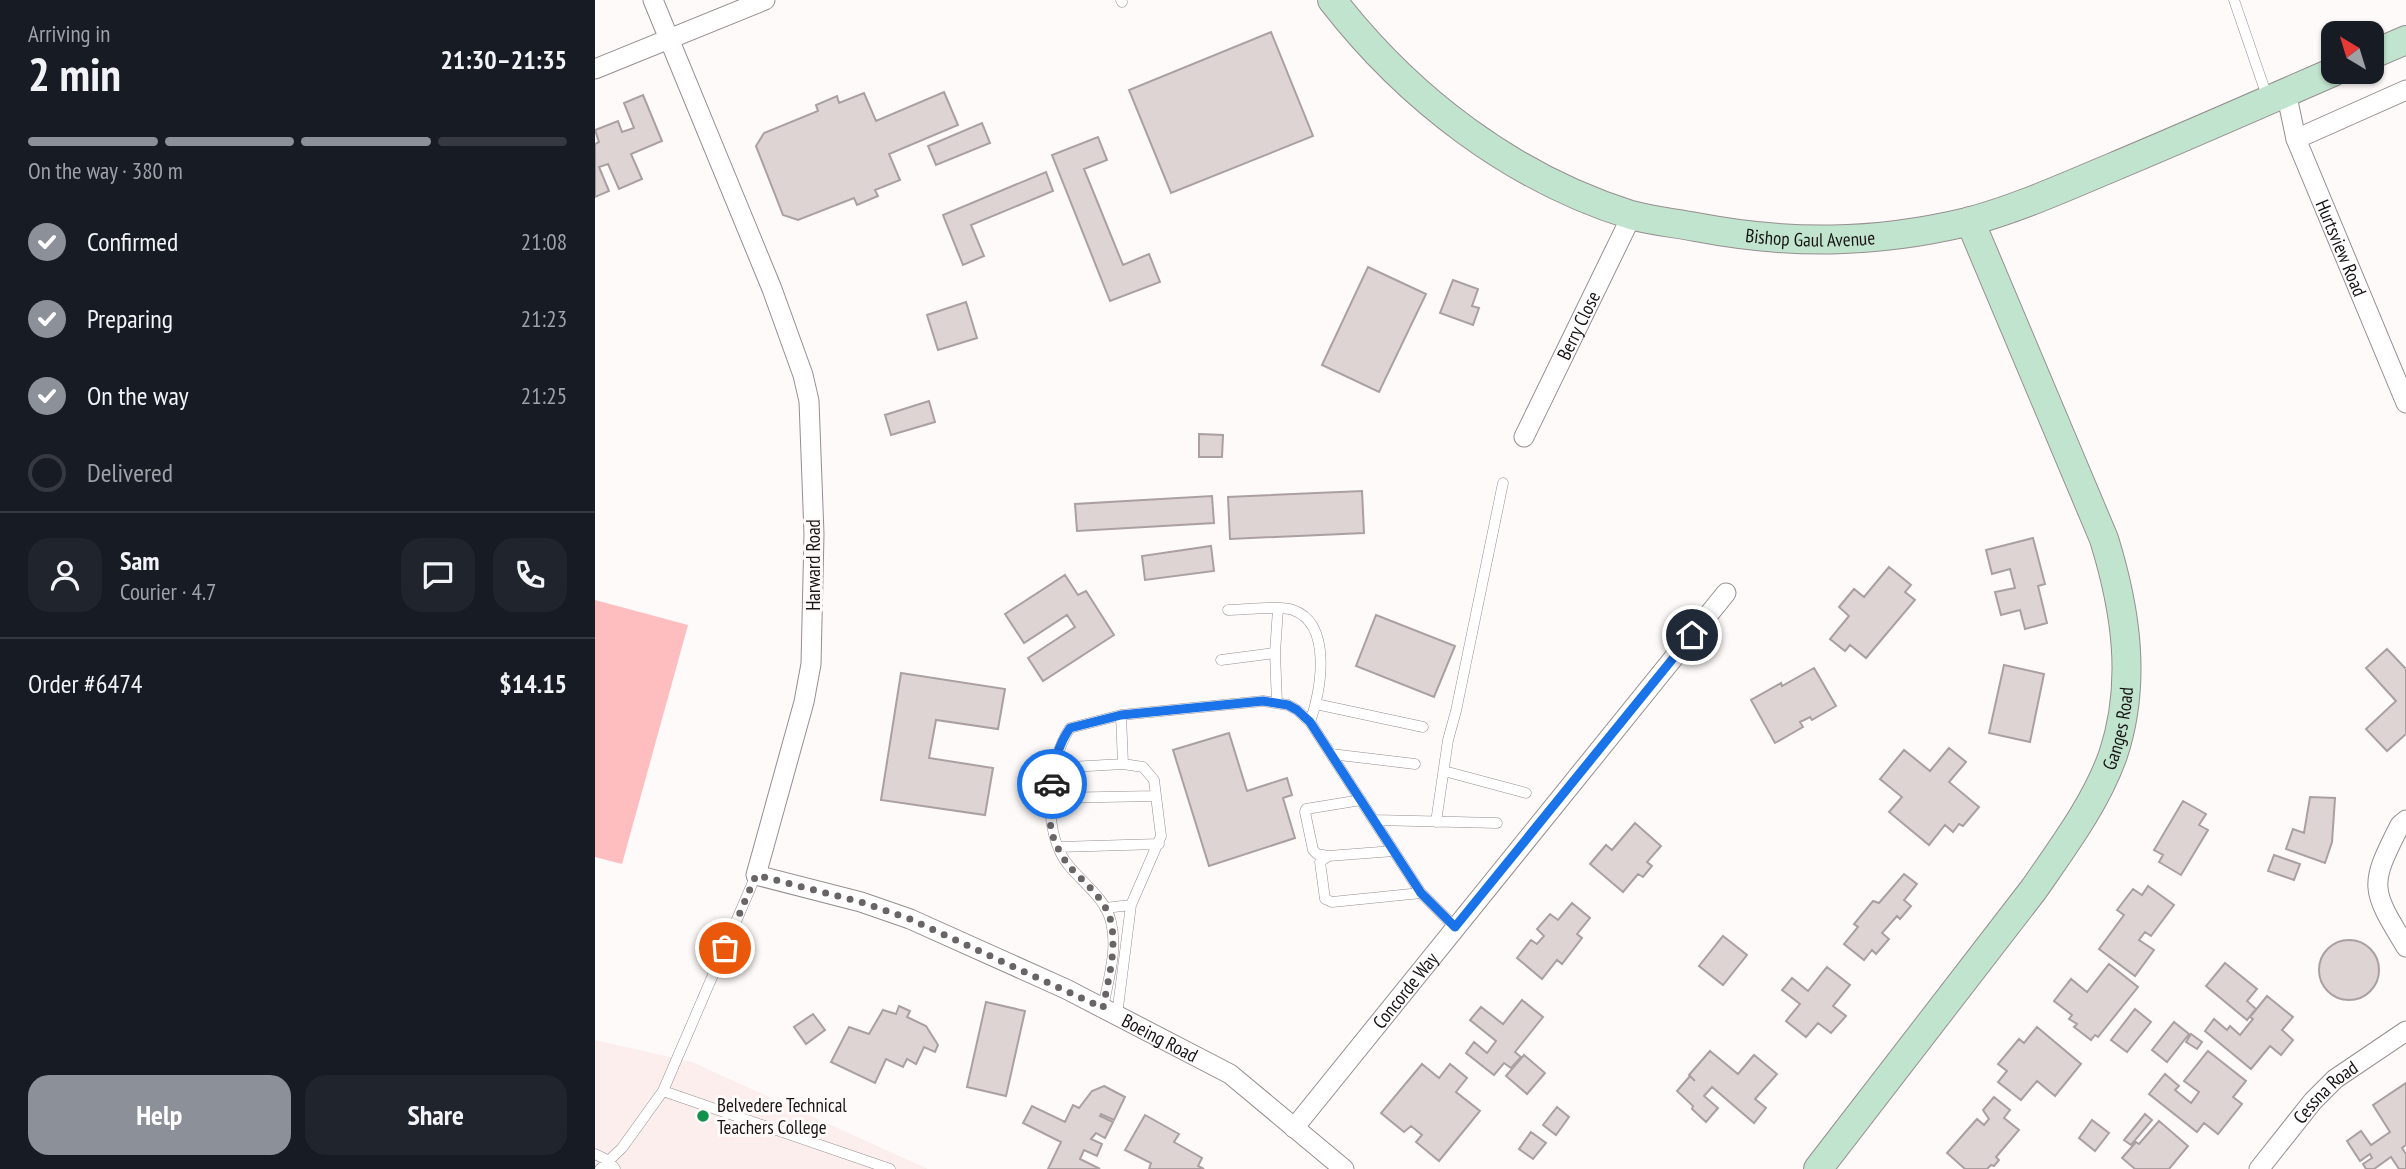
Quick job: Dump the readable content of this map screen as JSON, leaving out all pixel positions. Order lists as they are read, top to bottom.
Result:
{
  "streets": {
    "main road": ["Bishop Gaul Avenue", "Ganges Road"],
    "street": [
      "Hurtsview Road",
      "Berry Close",
      "Harward Road",
      "Concorde Way",
      "Boeing Road",
      "Cessna Road"
    ]
  },
  "crossings": [
    ["Bishop Gaul Avenue", "Hurtsview Road"],
    ["Bishop Gaul Avenue", "Berry Close"],
    ["Bishop Gaul Avenue", "Ganges Road"],
    ["Harward Road", "Boeing Road"],
    ["Concorde Way", "Boeing Road"]
  ],
  "places": ["Belvedere Technical Teachers College"],
  "north": "top left",
  "page": {
    "heading": ["2 min", "Arriving in", "21:30–21:35"],
    "panel": [
      "Sam",
      "Courier · 4.7",
      "Order #6474",
      "$14.15"
    ],
    "bar": "On the way · 380 m",
    "list": [
      ["Confirmed", "21:08"],
      ["Preparing", "21:23"],
      ["On the way", "21:25"],
      "Delivered"
    ],
    "buttons": ["Help", "Share"]
  }
}
